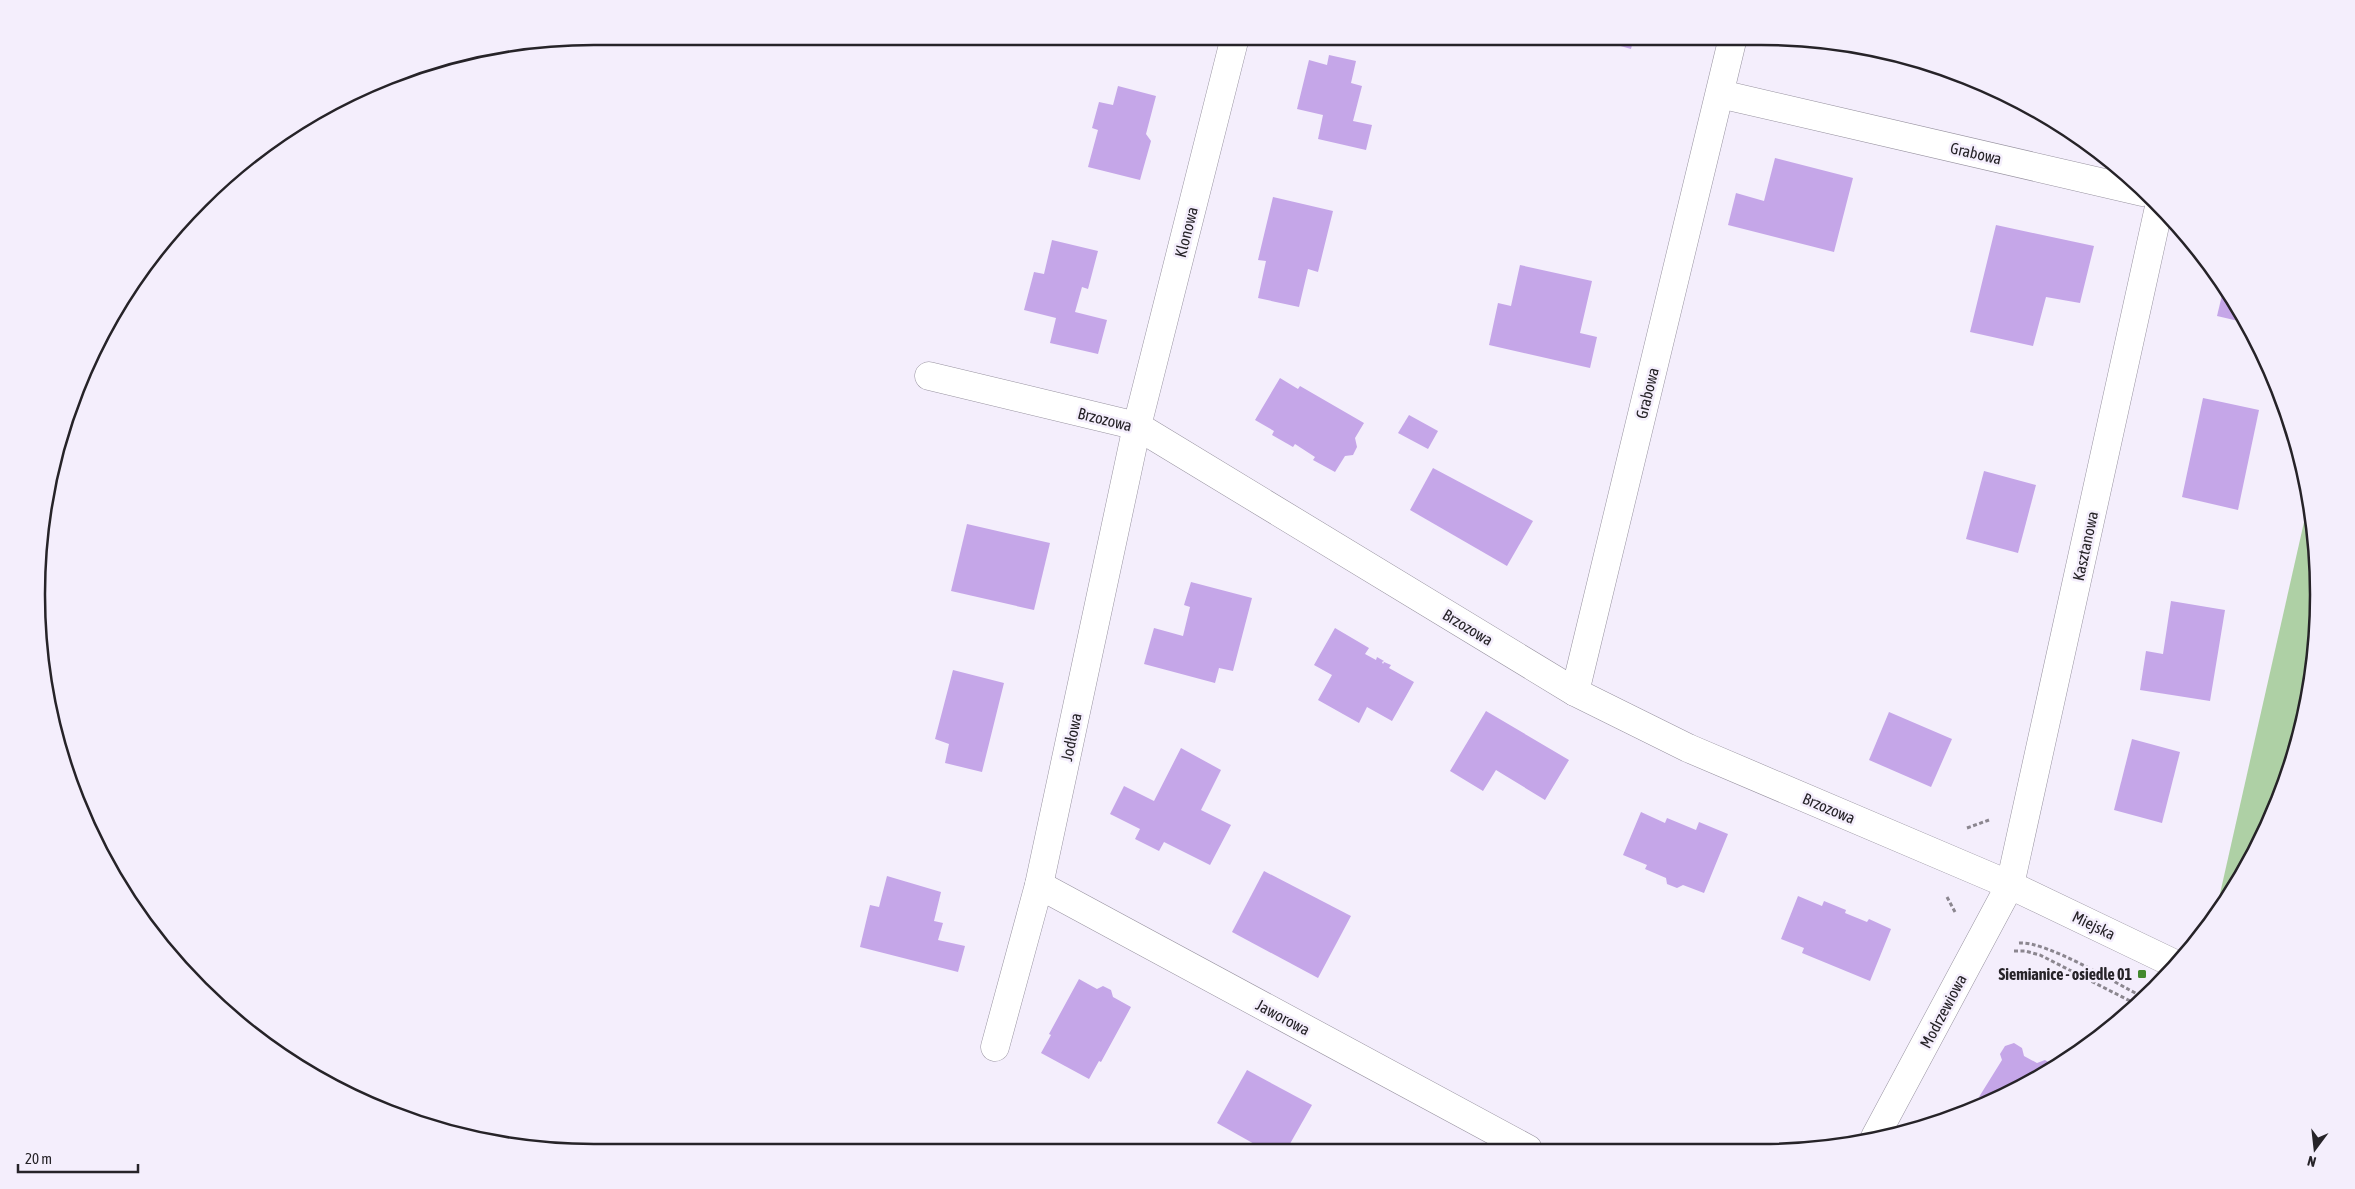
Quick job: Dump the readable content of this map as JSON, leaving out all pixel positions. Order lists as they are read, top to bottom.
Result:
{
  "streets": {
    "street": [
      "Grabowa",
      "Klonowa",
      "Brzozowa",
      "Kasztanowa",
      "Jodłowa",
      "Miejska",
      "Modrzewiowa",
      "Jaworowa"
    ]
  },
  "crossings": [
    ["Grabowa", "Brzozowa"],
    ["Klonowa", "Brzozowa"],
    ["Klonowa", "Jodłowa"],
    ["Brzozowa", "Kasztanowa"],
    ["Brzozowa", "Jodłowa"],
    ["Brzozowa", "Miejska"],
    ["Brzozowa", "Modrzewiowa"],
    ["Kasztanowa", "Miejska"],
    ["Kasztanowa", "Modrzewiowa"],
    ["Jodłowa", "Jaworowa"],
    ["Miejska", "Modrzewiowa"]
  ],
  "places": {
    "transit": ["Siemianice - osiedle 01"]
  },
  "scale_bar": "20 m",
  "north": "bottom"
}
